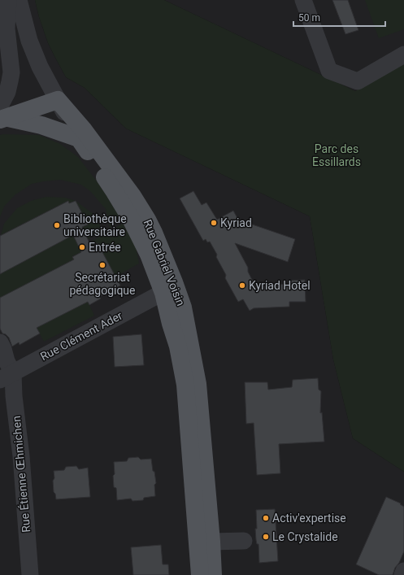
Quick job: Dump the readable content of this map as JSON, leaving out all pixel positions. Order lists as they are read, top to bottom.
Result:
{
  "streets": {
    "main road": ["Rue Gabriel Voisin"],
    "street": ["Rue Clément Ader", "Rue Étienne Œhmichen"]
  },
  "crossings": [
    ["Rue Gabriel Voisin", "Rue Clément Ader"],
    ["Rue Clément Ader", "Rue Étienne Œhmichen"]
  ],
  "parks": ["Parc des Essillards"],
  "places": [
    "Kyriad",
    "Bibliothèque universitaire",
    "Entrée",
    "Secrétariat pédagogique",
    "Kyriad Hotel",
    "Activ'expertise",
    "Le Crystalide"
  ],
  "scale_bar": "50 m"
}
